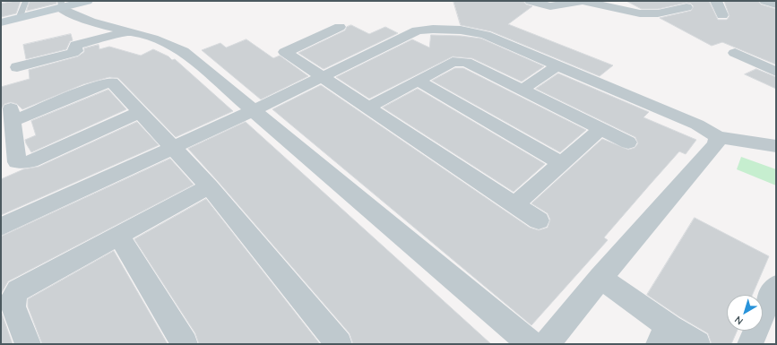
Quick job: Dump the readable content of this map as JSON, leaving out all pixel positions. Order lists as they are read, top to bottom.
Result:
{
  "north": "bottom left"
}
